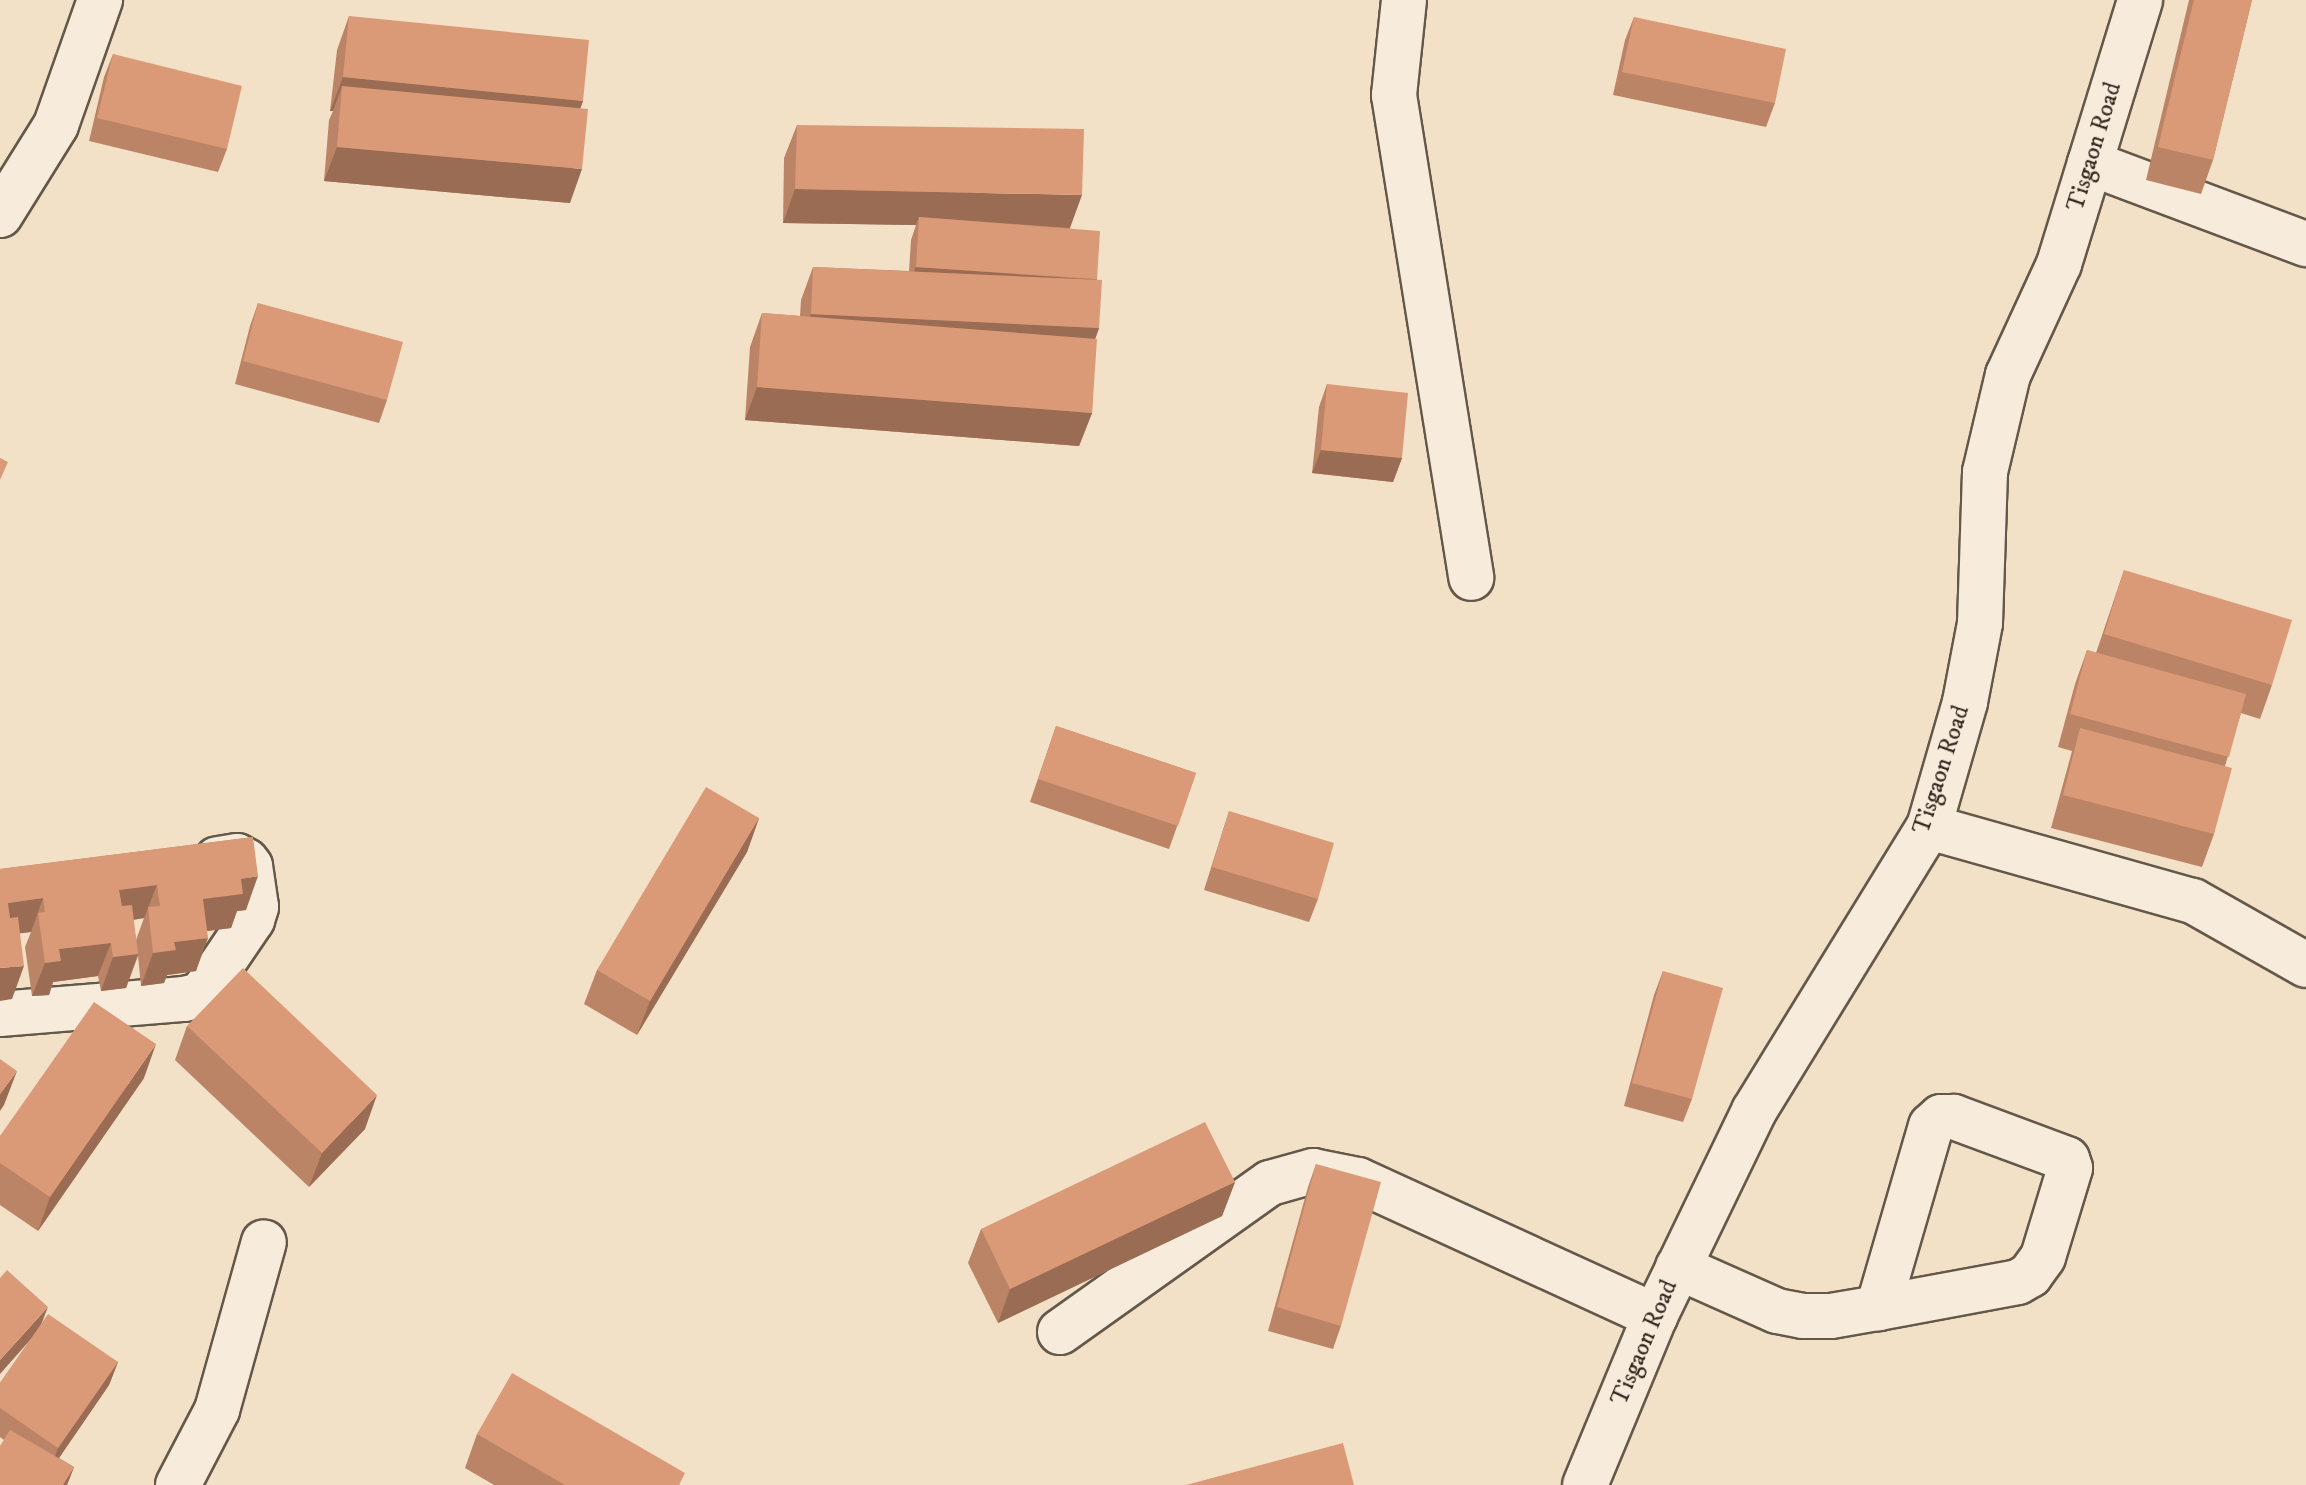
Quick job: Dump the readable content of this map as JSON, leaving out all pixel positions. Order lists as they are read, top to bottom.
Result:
{
  "streets": {
    "street": ["Tisgaon Road"]
  }
}
